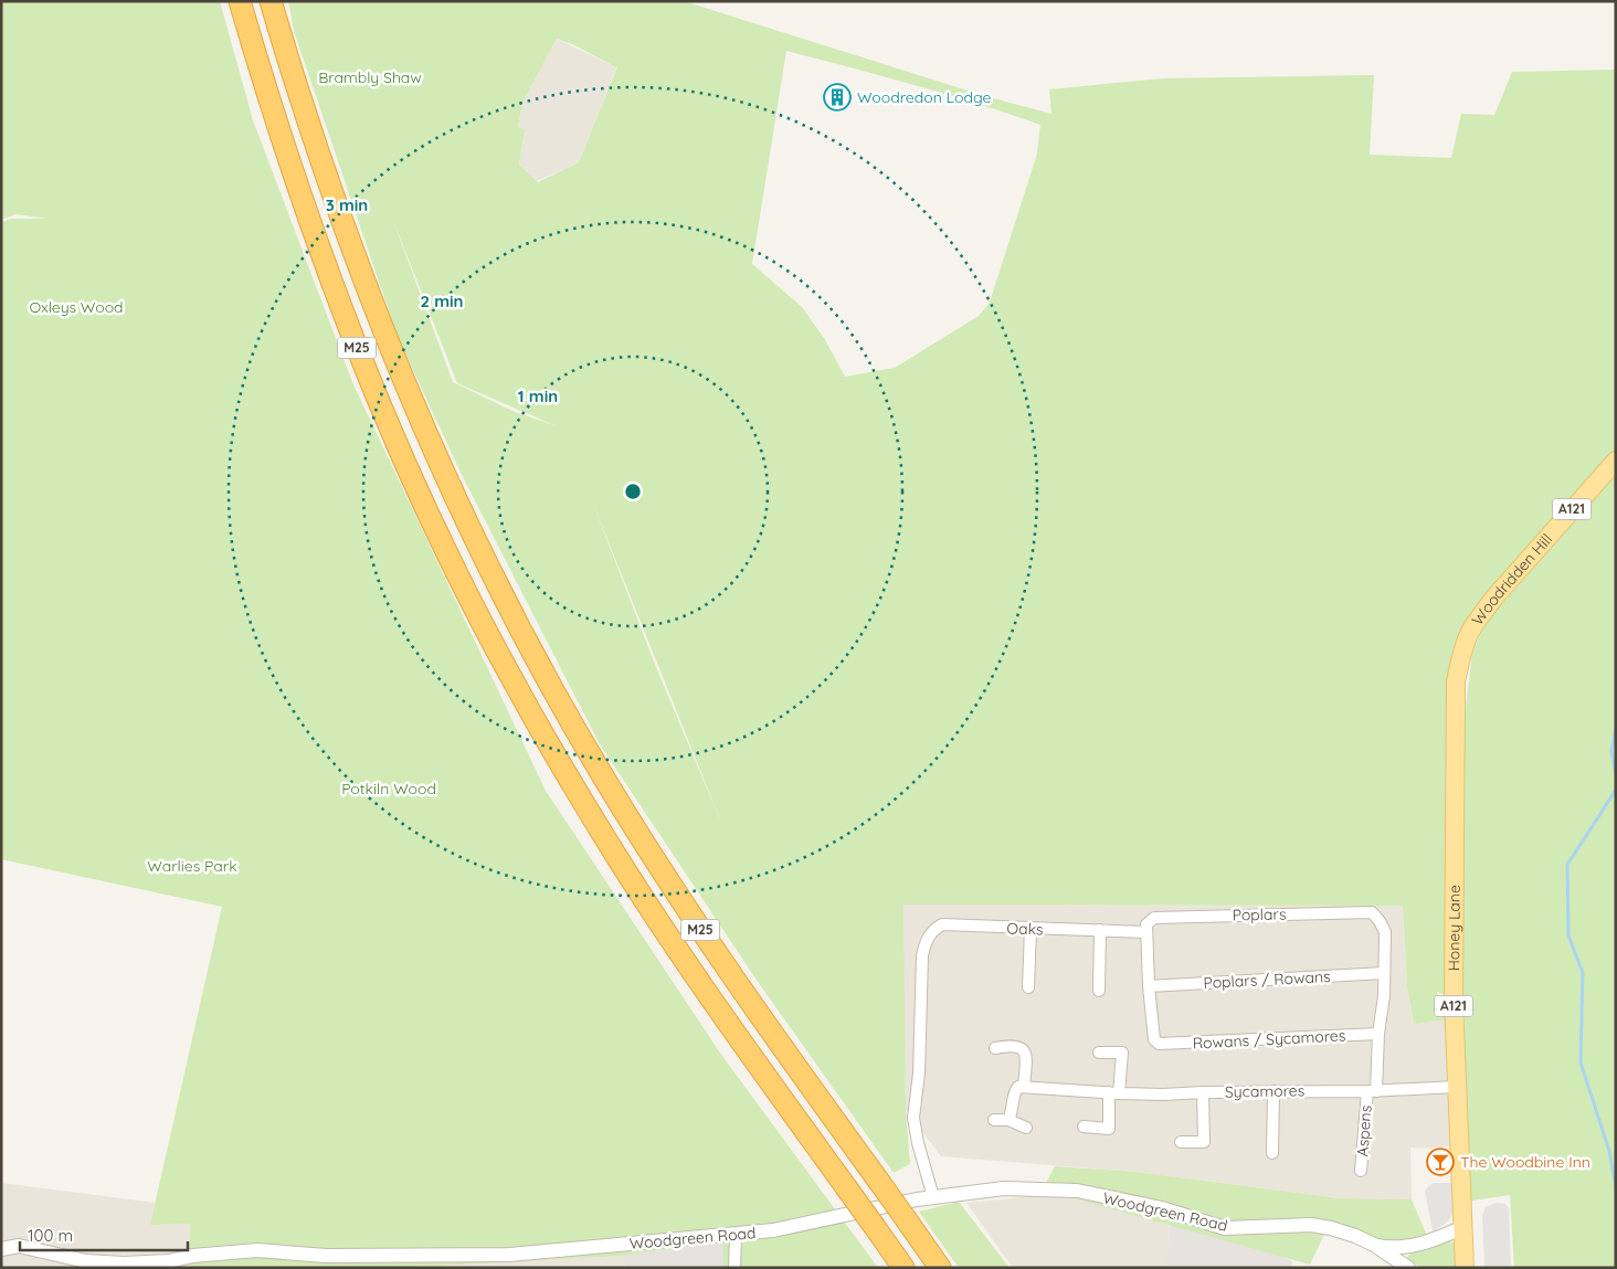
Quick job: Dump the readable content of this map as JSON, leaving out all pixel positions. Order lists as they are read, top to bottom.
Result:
{
  "streets": {
    "highway": ["M25"],
    "main road": ["A121", "Woodridden Hill", "Honey Lane"],
    "street": [
      "Poplars",
      "Oaks",
      "Poplars / Rowans",
      "Rowans / Sycamores",
      "Sycamores",
      "Aspens",
      "Woodgreen Road"
    ]
  },
  "crossings": [
    ["Woodridden Hill", "Honey Lane"],
    ["Poplars", "Oaks"],
    ["Poplars", "Poplars / Rowans"],
    ["Poplars", "Aspens"],
    ["Oaks", "Woodgreen Road"],
    ["Honey Lane", "Sycamores"],
    ["Honey Lane", "Woodgreen Road"],
    ["Poplars / Rowans", "Rowans / Sycamores"],
    ["Poplars / Rowans", "Aspens"],
    ["Rowans / Sycamores", "Aspens"],
    ["Sycamores", "Aspens"]
  ],
  "parks": [
    "Brambly Shaw",
    "Oxleys Wood",
    "Potkiln Wood",
    "Warlies Park"
  ],
  "places": {
    "building": ["Woodredon Lodge"],
    "bar": ["The Woodbine Inn"]
  },
  "scale_bar": "100 m",
  "rings": ["3 min", "2 min", "1 min"]
}
